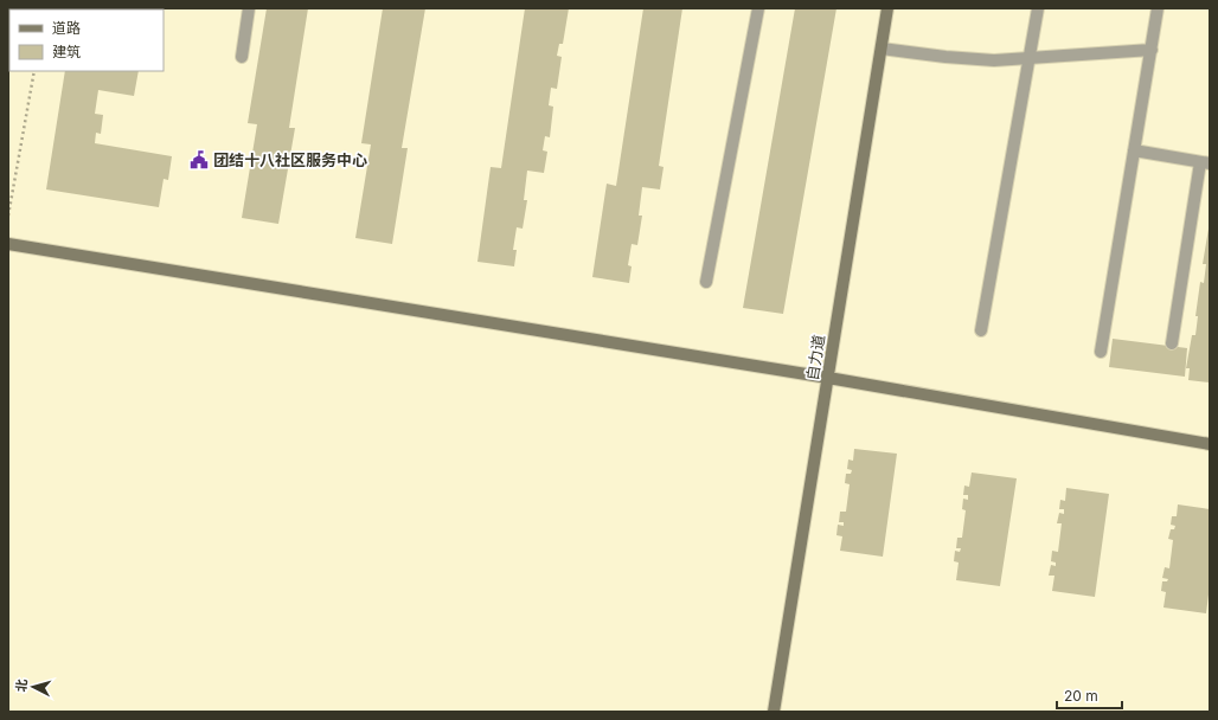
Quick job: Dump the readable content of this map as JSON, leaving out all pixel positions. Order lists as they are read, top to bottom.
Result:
{
  "streets": {
    "main road": ["自力道"]
  },
  "places": {
    "public building": ["团结十八社区服务中心"]
  },
  "legend": ["道路", "建筑"],
  "scale_bar": "20 m",
  "north": "left"
}
